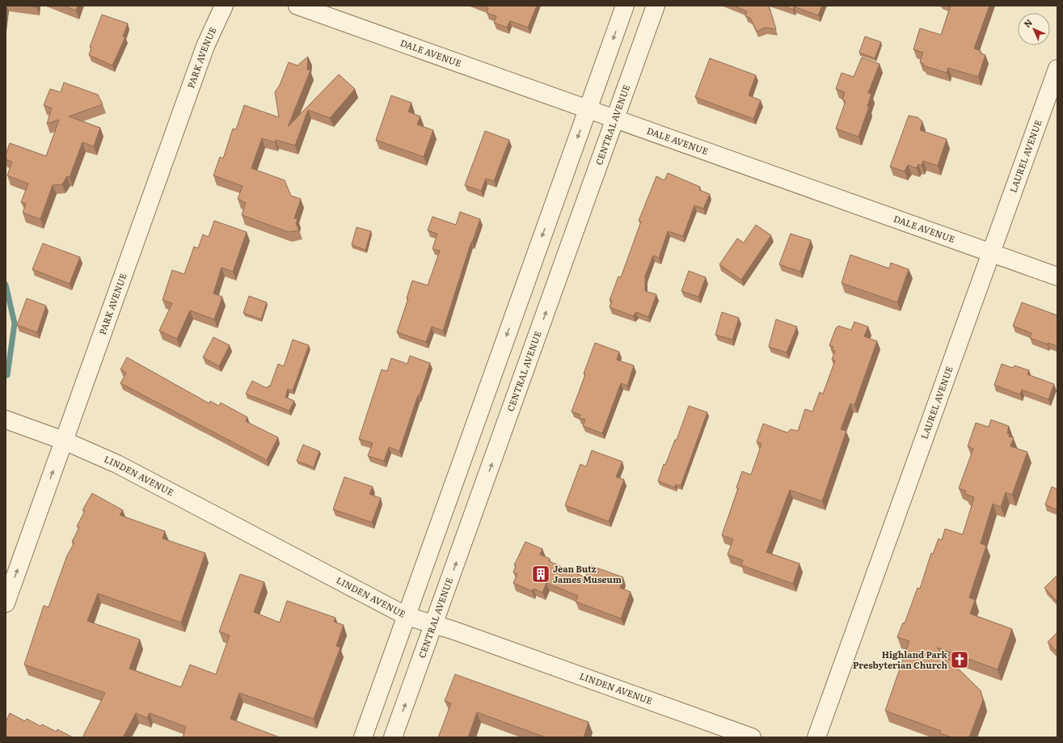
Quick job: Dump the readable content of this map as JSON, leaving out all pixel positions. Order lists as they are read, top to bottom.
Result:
{
  "streets": {
    "street": [
      "DALE AVENUE",
      "PARK AVENUE",
      "CENTRAL AVENUE",
      "LAUREL AVENUE",
      "LINDEN AVENUE"
    ]
  },
  "crossings": [
    ["DALE AVENUE", "CENTRAL AVENUE"],
    ["DALE AVENUE", "LAUREL AVENUE"],
    ["PARK AVENUE", "LINDEN AVENUE"],
    ["CENTRAL AVENUE", "LINDEN AVENUE"]
  ],
  "places": {
    "building": ["Jean Butz James Museum"],
    "church": ["Highland Park Presbyterian Church"]
  },
  "north": "top left"
}
